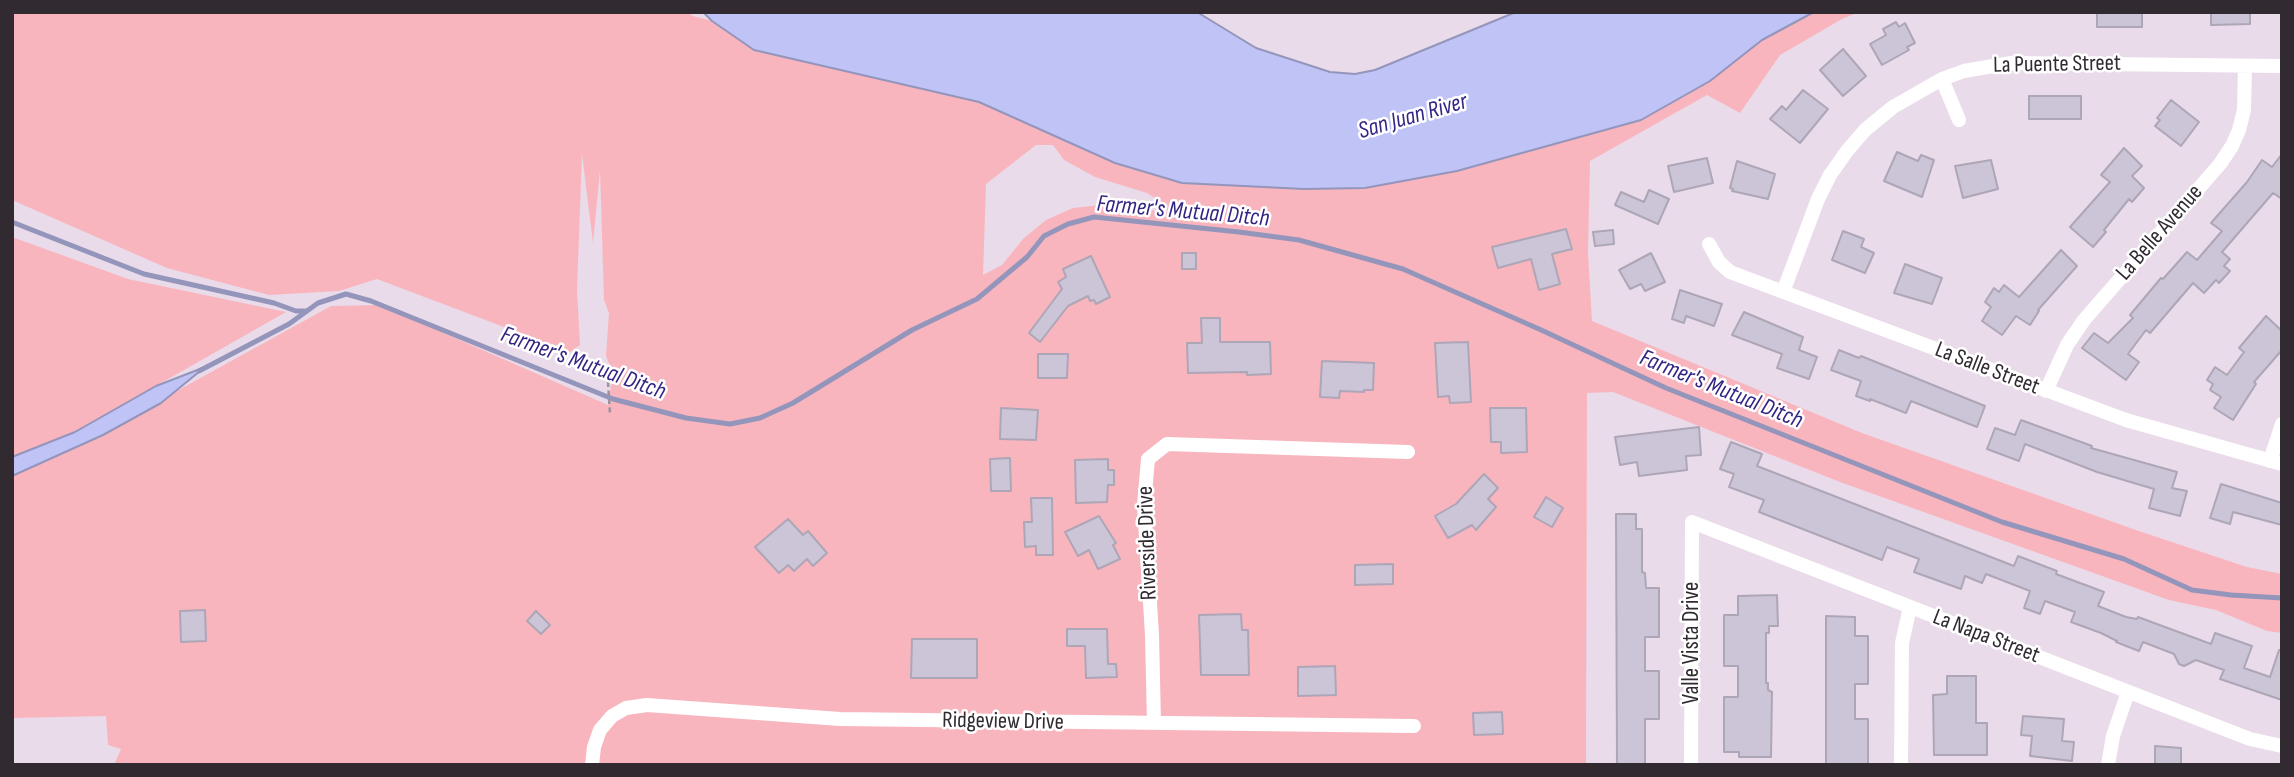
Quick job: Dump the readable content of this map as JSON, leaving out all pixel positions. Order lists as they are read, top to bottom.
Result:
{
  "streets": {
    "street": [
      "La Puente Street",
      "La Belle Avenue",
      "La Salle Street",
      "Riverside Drive",
      "La Napa Street",
      "Valle Vista Drive",
      "Ridgeview Drive"
    ]
  },
  "crossings": [
    ["La Puente Street", "La Belle Avenue"],
    ["La Puente Street", "La Salle Street"],
    ["La Belle Avenue", "La Salle Street"],
    ["Riverside Drive", "Ridgeview Drive"],
    ["La Napa Street", "Valle Vista Drive"]
  ],
  "water": ["San Juan River", "Farmer's Mutual Ditch"]
}
